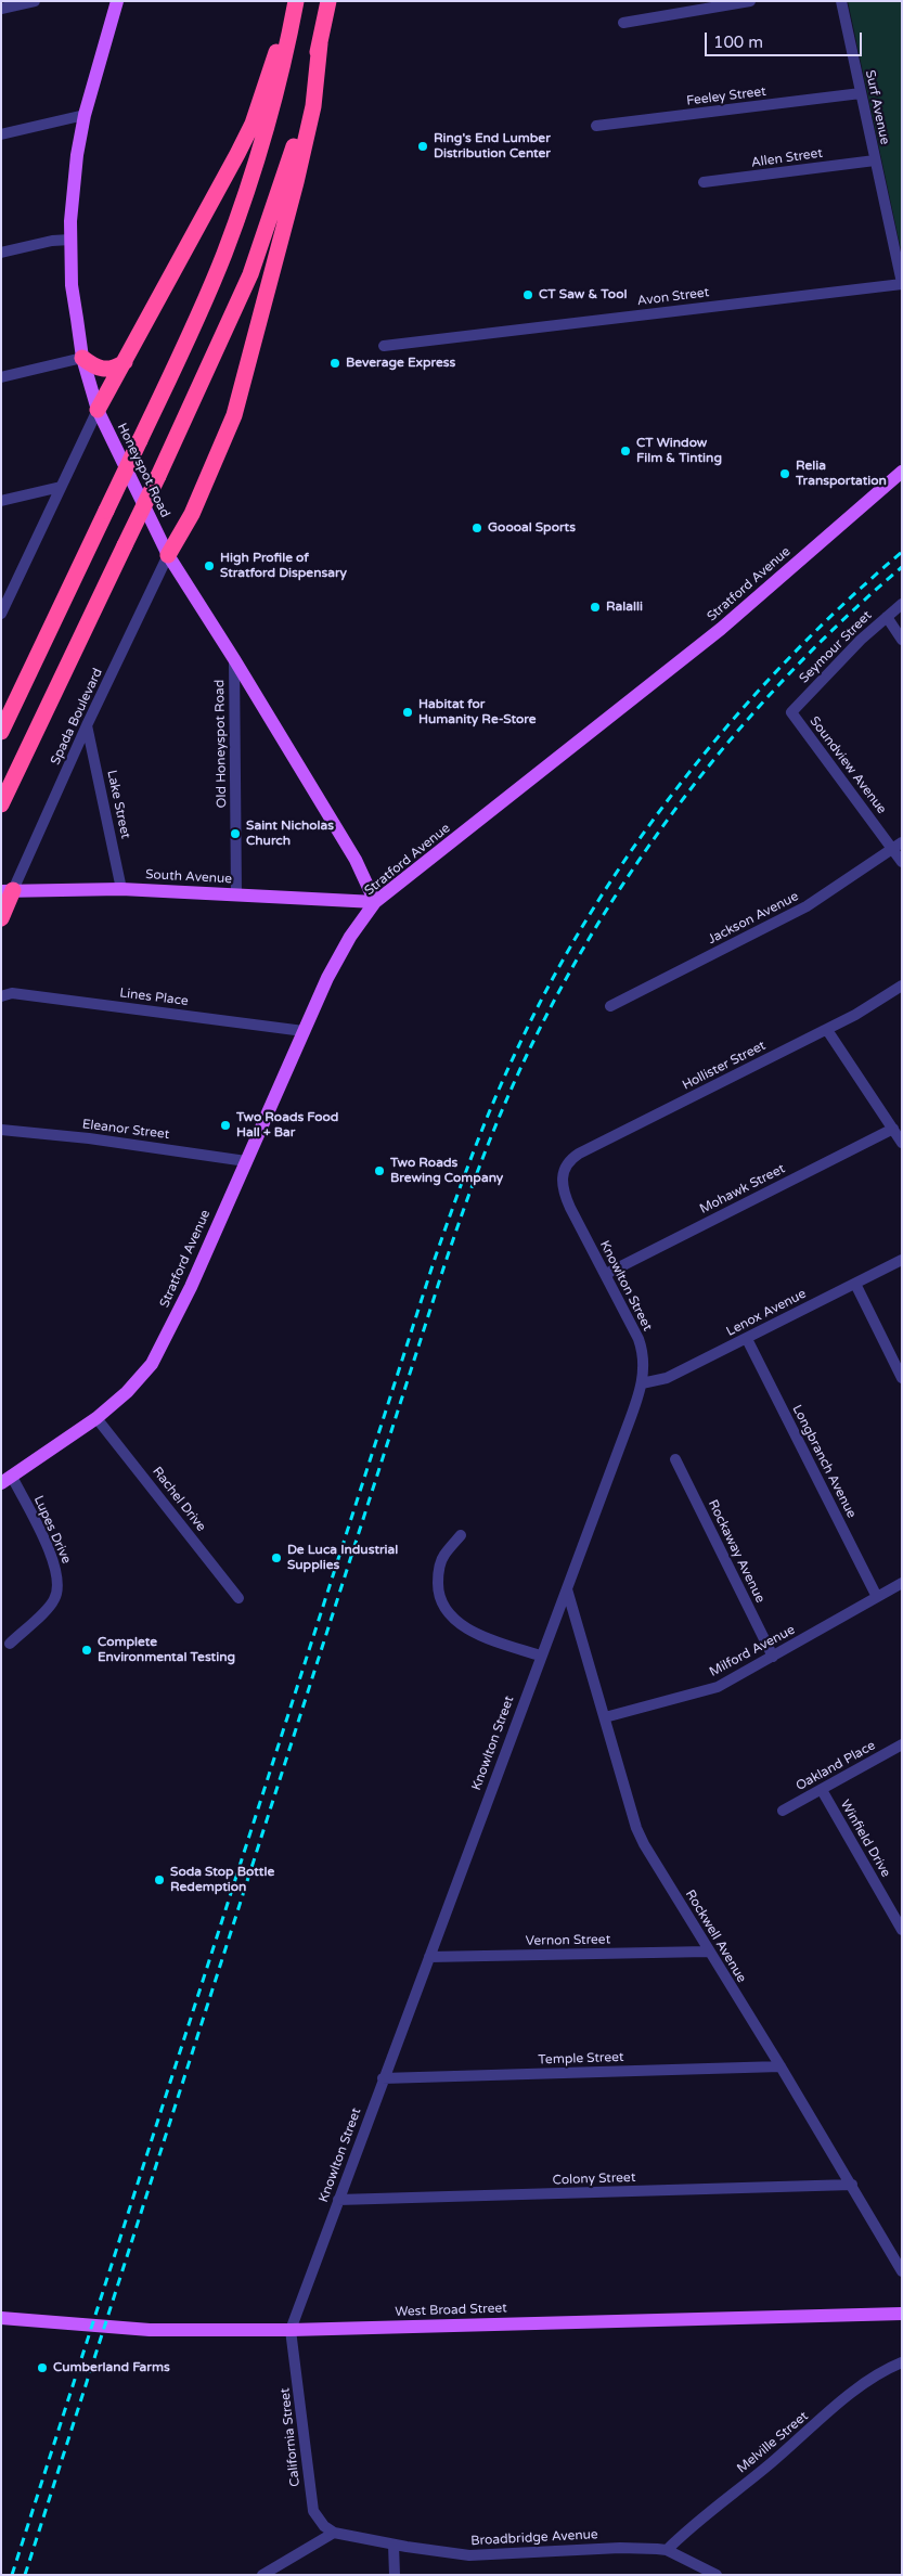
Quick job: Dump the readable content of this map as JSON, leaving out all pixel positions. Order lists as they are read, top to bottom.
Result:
{
  "streets": {
    "main road": [
      "Honeyspot Road",
      "Stratford Avenue",
      "South Avenue",
      "West Broad Street"
    ],
    "street": [
      "Feeley Street",
      "Surf Avenue",
      "Allen Street",
      "Avon Street",
      "Seymour Street",
      "Spada Boulevard",
      "Old Honeyspot Road",
      "Soundview Avenue",
      "Lake Street",
      "Jackson Avenue",
      "Lines Place",
      "Hollister Street",
      "Eleanor Street",
      "Mohawk Street",
      "Knowlton Street",
      "Lenox Avenue",
      "Longbranch Avenue",
      "Rachel Drive",
      "Lupes Drive",
      "Rockaway Avenue",
      "Milford Avenue",
      "Oakland Place",
      "Winfield Drive",
      "Rockwell Avenue",
      "Vernon Street",
      "Temple Street",
      "Colony Street",
      "California Street",
      "Melville Street",
      "Broadbridge Avenue"
    ]
  },
  "crossings": [
    ["Feeley Street", "Surf Avenue"],
    ["Surf Avenue", "Allen Street"],
    ["Surf Avenue", "Avon Street"],
    ["Honeyspot Road", "Stratford Avenue"],
    ["Honeyspot Road", "Spada Boulevard"],
    ["Honeyspot Road", "Old Honeyspot Road"],
    ["Honeyspot Road", "South Avenue"],
    ["Stratford Avenue", "South Avenue"],
    ["Stratford Avenue", "Lines Place"],
    ["Stratford Avenue", "Eleanor Street"],
    ["Stratford Avenue", "Rachel Drive"],
    ["Stratford Avenue", "Lupes Drive"],
    ["Seymour Street", "Soundview Avenue"],
    ["Spada Boulevard", "Lake Street"],
    ["Spada Boulevard", "South Avenue"],
    ["Old Honeyspot Road", "South Avenue"],
    ["Soundview Avenue", "Jackson Avenue"],
    ["Lake Street", "South Avenue"],
    ["Hollister Street", "Knowlton Street"],
    ["Mohawk Street", "Knowlton Street"],
    ["Knowlton Street", "Lenox Avenue"],
    ["Knowlton Street", "Rockwell Avenue"],
    ["Knowlton Street", "Vernon Street"],
    ["Knowlton Street", "Temple Street"],
    ["Knowlton Street", "Colony Street"],
    ["Knowlton Street", "West Broad Street"],
    ["Knowlton Street", "California Street"],
    ["Lenox Avenue", "Longbranch Avenue"],
    ["Longbranch Avenue", "Milford Avenue"],
    ["Rockaway Avenue", "Milford Avenue"],
    ["Milford Avenue", "Rockwell Avenue"],
    ["Oakland Place", "Winfield Drive"],
    ["Rockwell Avenue", "Vernon Street"],
    ["Rockwell Avenue", "Temple Street"],
    ["Rockwell Avenue", "Colony Street"],
    ["West Broad Street", "California Street"],
    ["California Street", "Broadbridge Avenue"],
    ["Melville Street", "Broadbridge Avenue"]
  ],
  "places": [
    "Ring's End Lumber Distribution Center",
    "CT Saw & Tool",
    "Beverage Express",
    "CT Window Film & Tinting",
    "Relia Transportation",
    "Goooal Sports",
    "High Profile of Stratford Dispensary",
    "Ralalli",
    "Habitat for Humanity Re-Store",
    "Saint Nicholas Church",
    "Two Roads Food Hall + Bar",
    "Two Roads Brewing Company",
    "De Luca Industrial Supplies",
    "Complete Environmental Testing",
    "Soda Stop Bottle Redemption",
    "Cumberland Farms"
  ],
  "scale_bar": "100 m"
}
